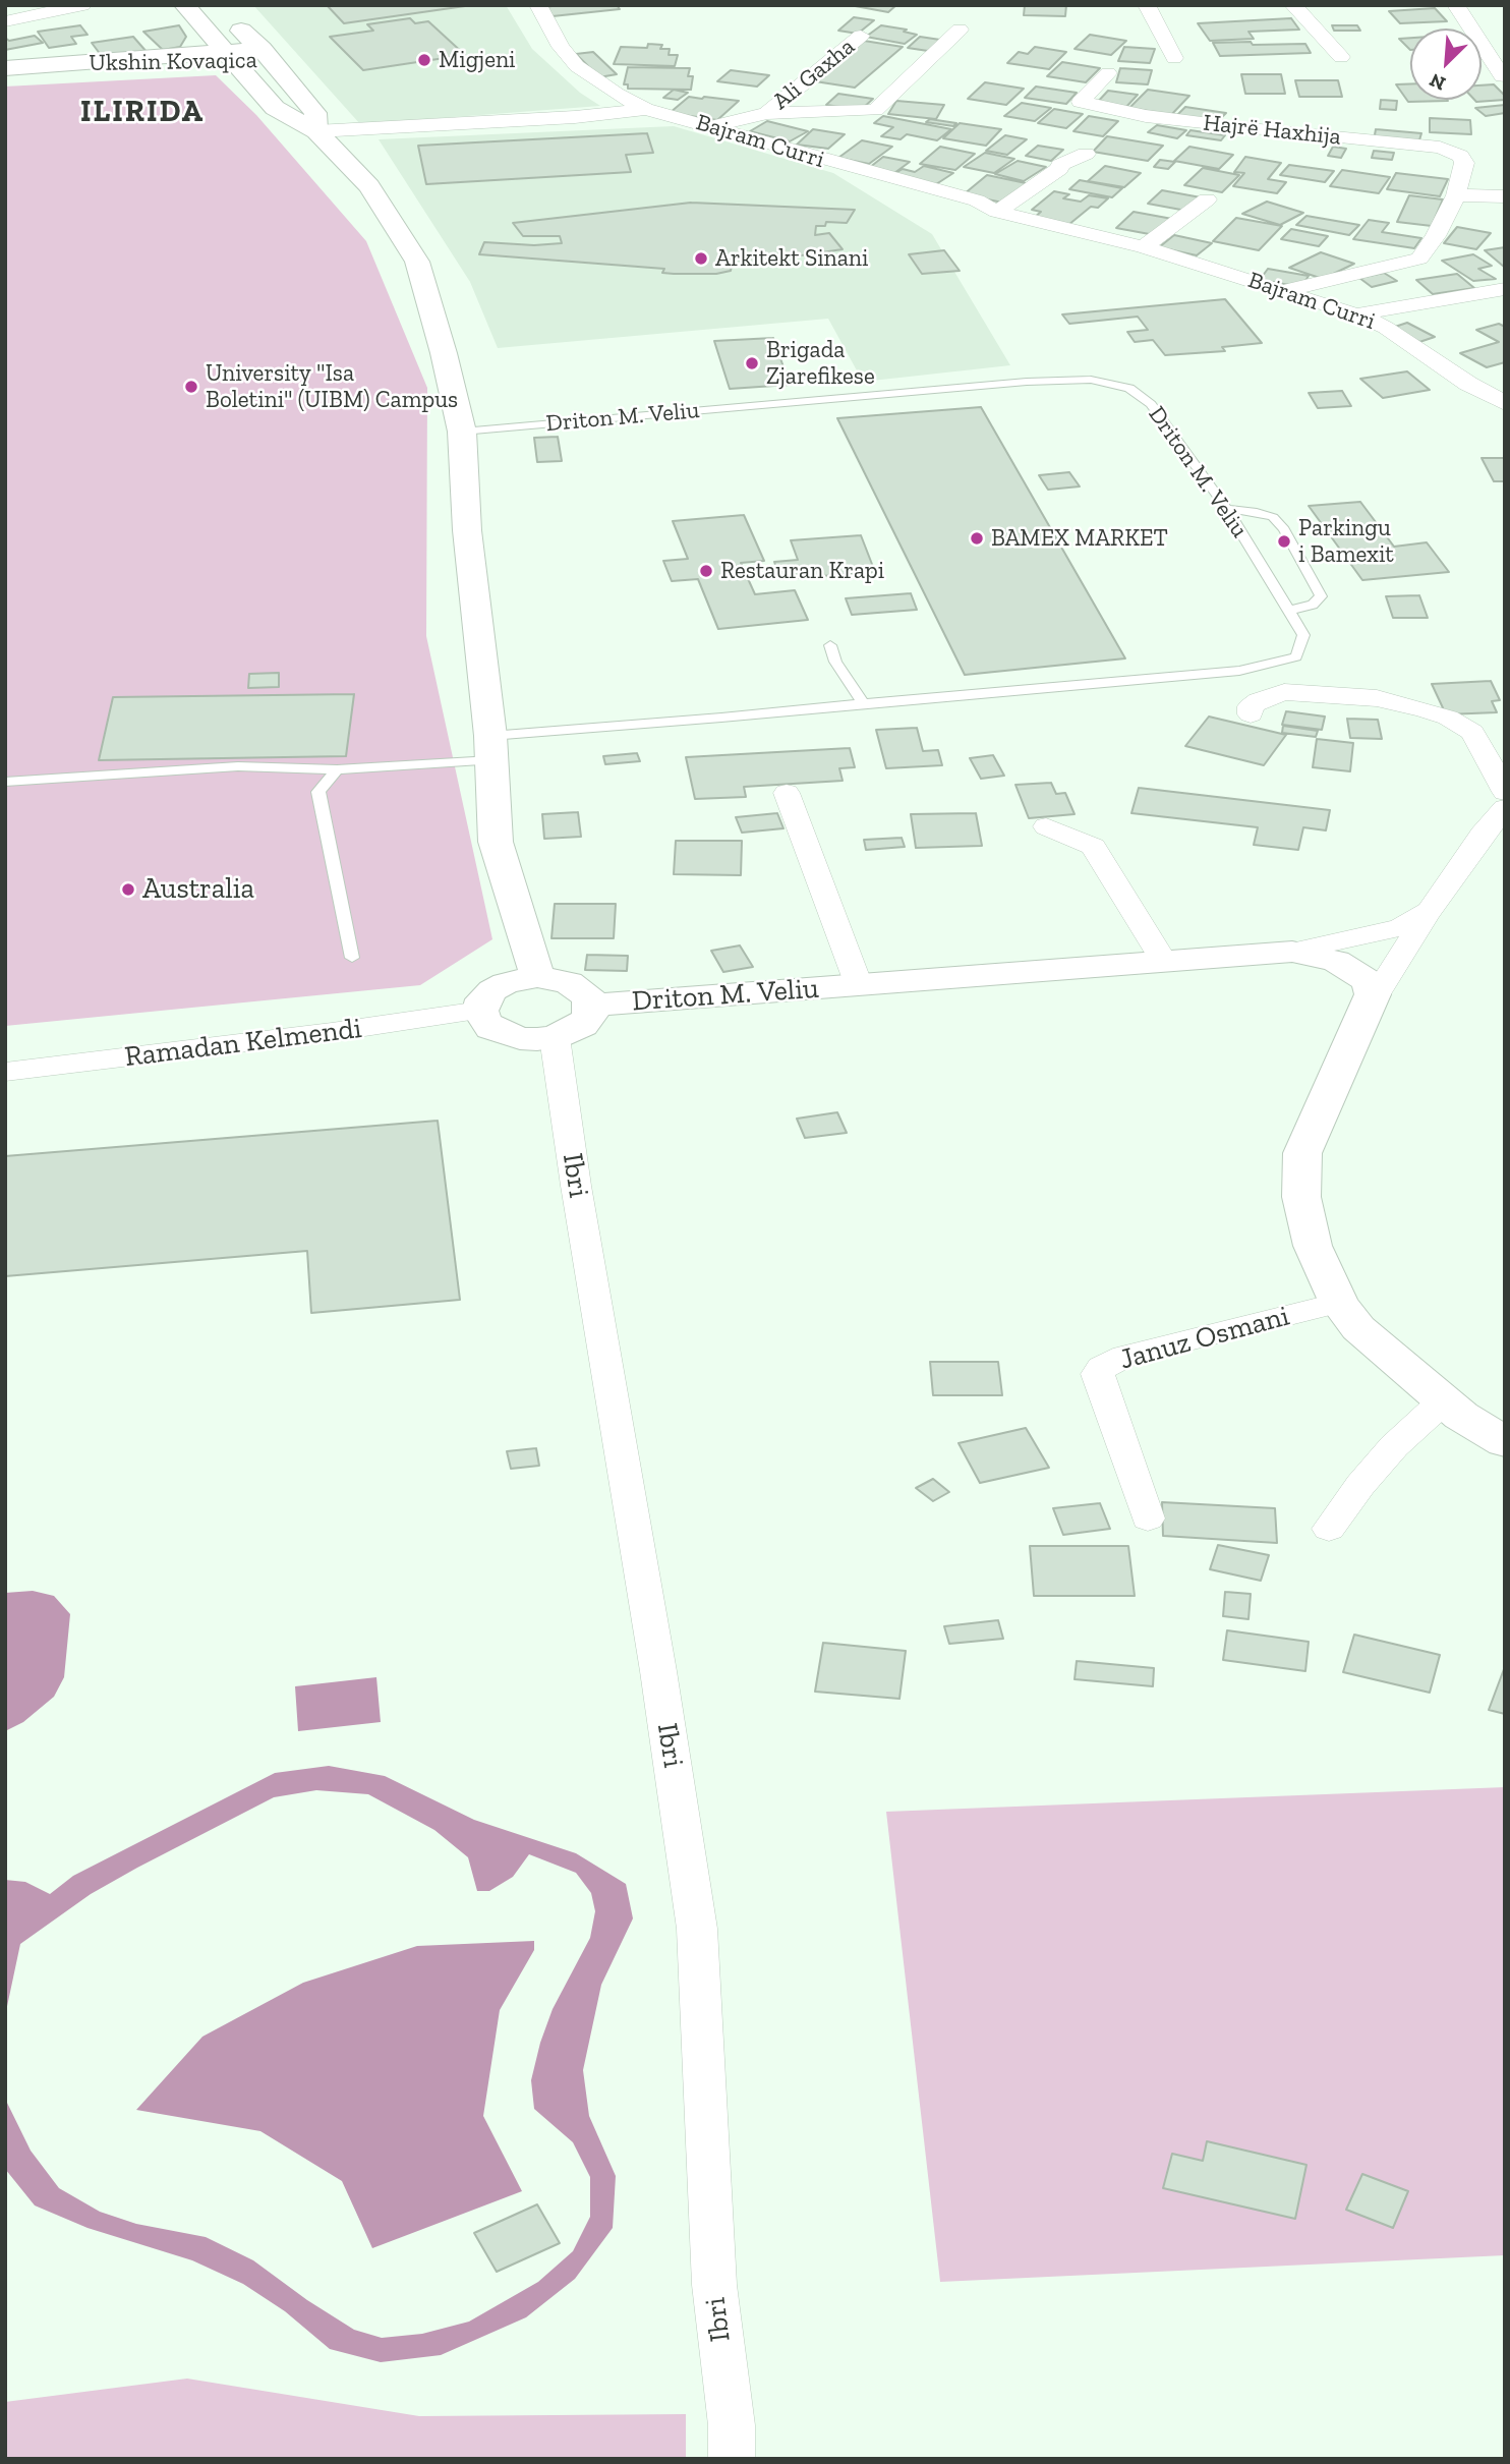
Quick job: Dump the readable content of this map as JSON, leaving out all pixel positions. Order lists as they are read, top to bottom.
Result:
{
  "streets": {
    "street": [
      "Ukshin Kovaqica",
      "Ali Gaxha",
      "Hajrë Haxhija",
      "Bajram Curri",
      "Driton M. Veliu",
      "Ramadan Kelmendi",
      "Ibri",
      "Januz Osmani"
    ]
  },
  "crossings": [
    ["Ali Gaxha", "Bajram Curri"],
    ["Hajrë Haxhija", "Bajram Curri"],
    ["Driton M. Veliu", "Ramadan Kelmendi"],
    ["Driton M. Veliu", "Ibri"],
    ["Ramadan Kelmendi", "Ibri"]
  ],
  "districts": ["ILIRIDA"],
  "places": [
    "Migjeni",
    "Arkitekt Sinani",
    "Brigada Zjarefikese",
    "University \"Isa Boletini\" (UIBM) Campus",
    "BAMEX MARKET",
    "Parkingu i Bamexit",
    "Restauran Krapi",
    "Australia"
  ],
  "north": "bottom left"
}
